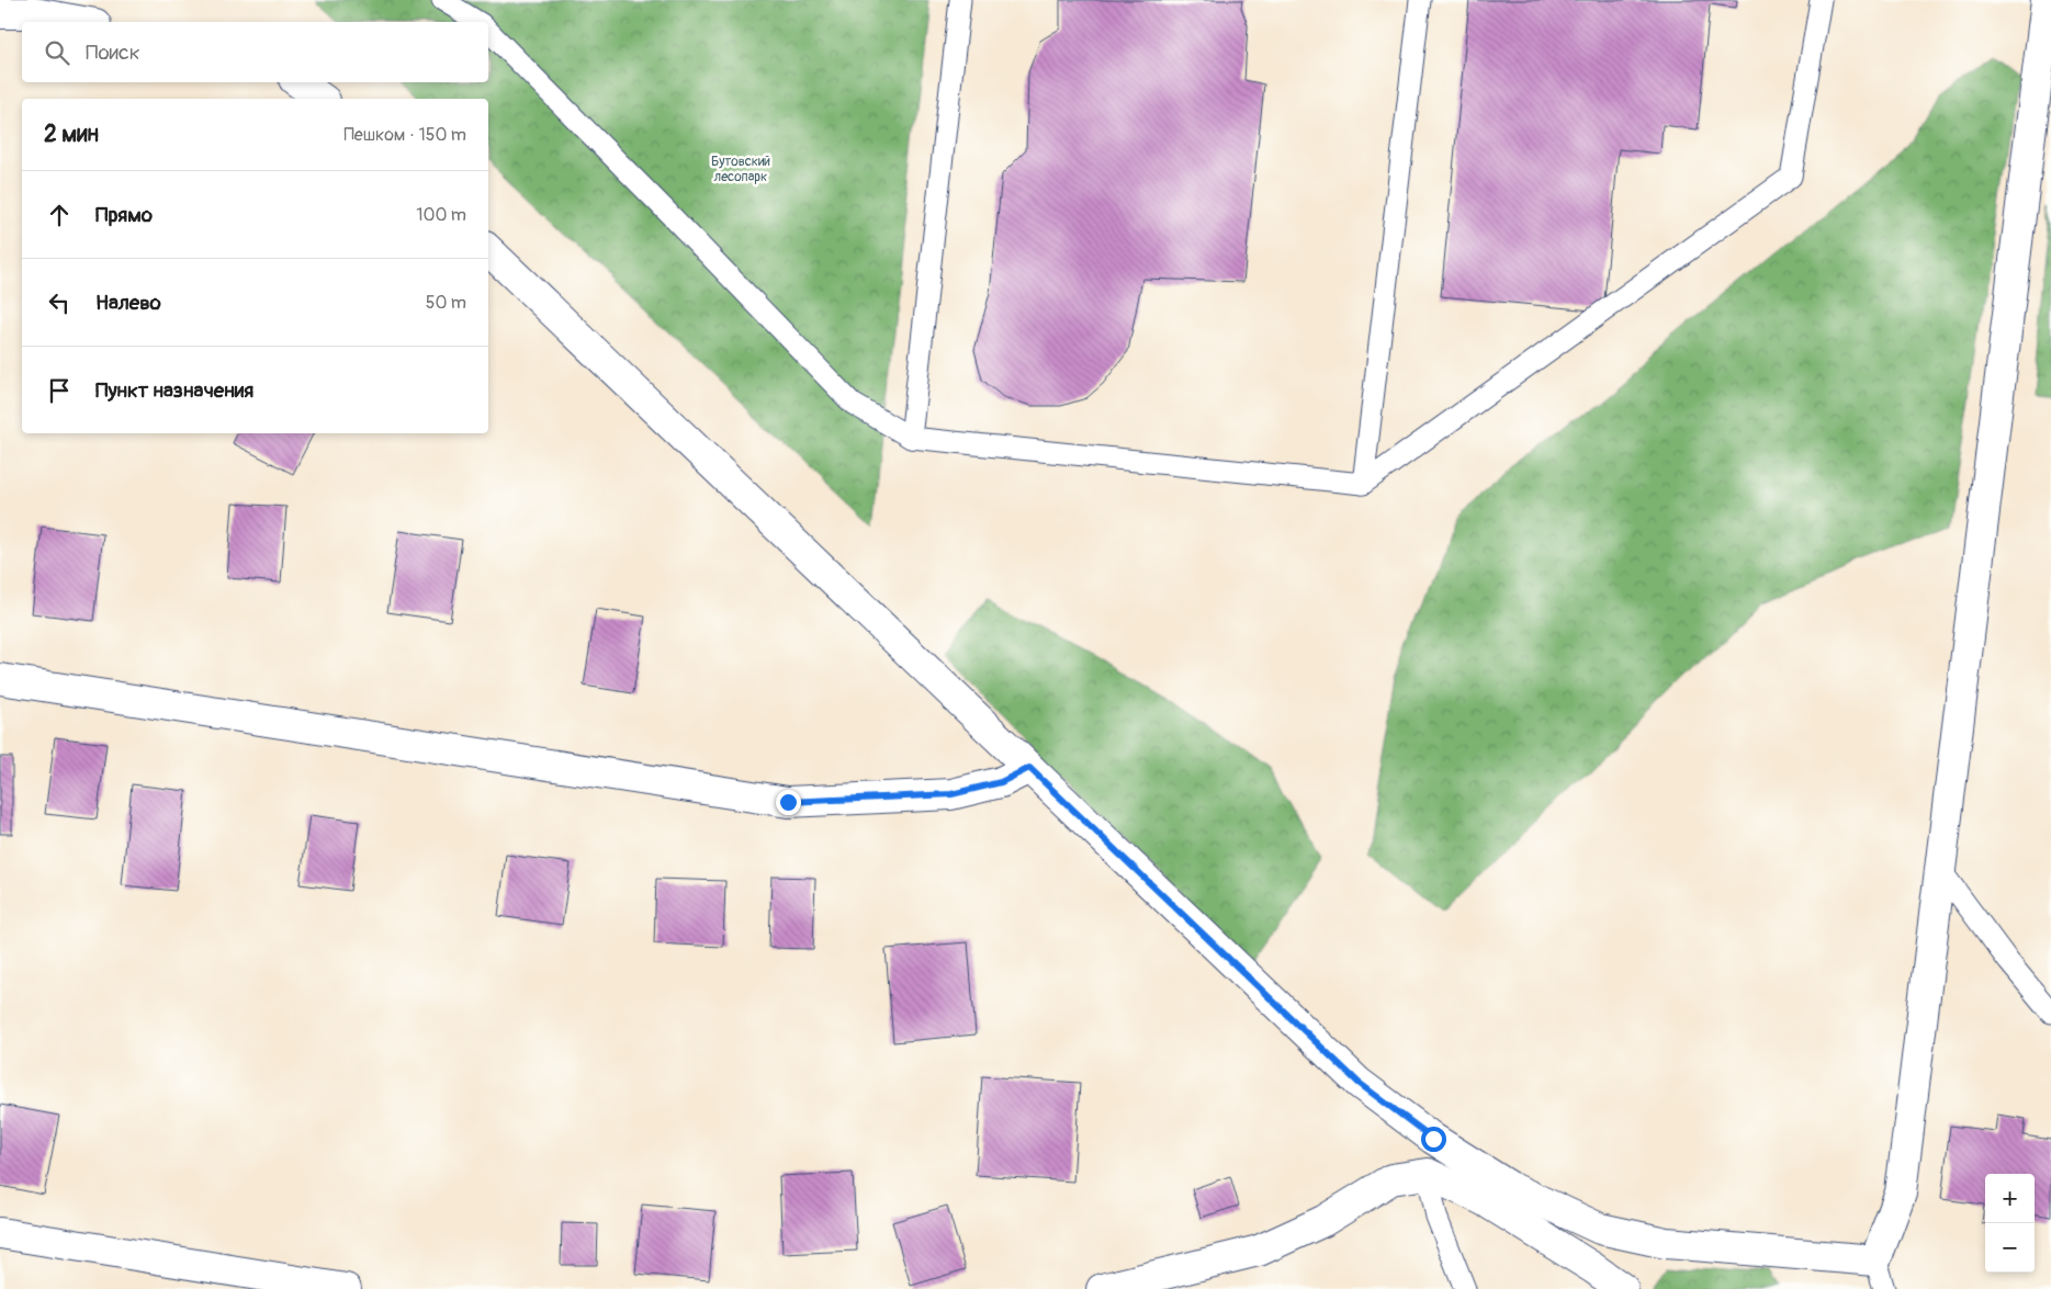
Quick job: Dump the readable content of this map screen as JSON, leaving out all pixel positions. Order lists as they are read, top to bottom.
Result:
{
  "parks": ["Бутовский лесопарк"],
  "page": {
    "search": "Поиск",
    "heading": ["2 мин", "Пешком · 150 m"],
    "list": [
      ["Прямо", "100 m"],
      ["Налево", "50 m"],
      "Пункт назначения"
    ],
    "map_buttons": ["+", "−"]
  }
}
